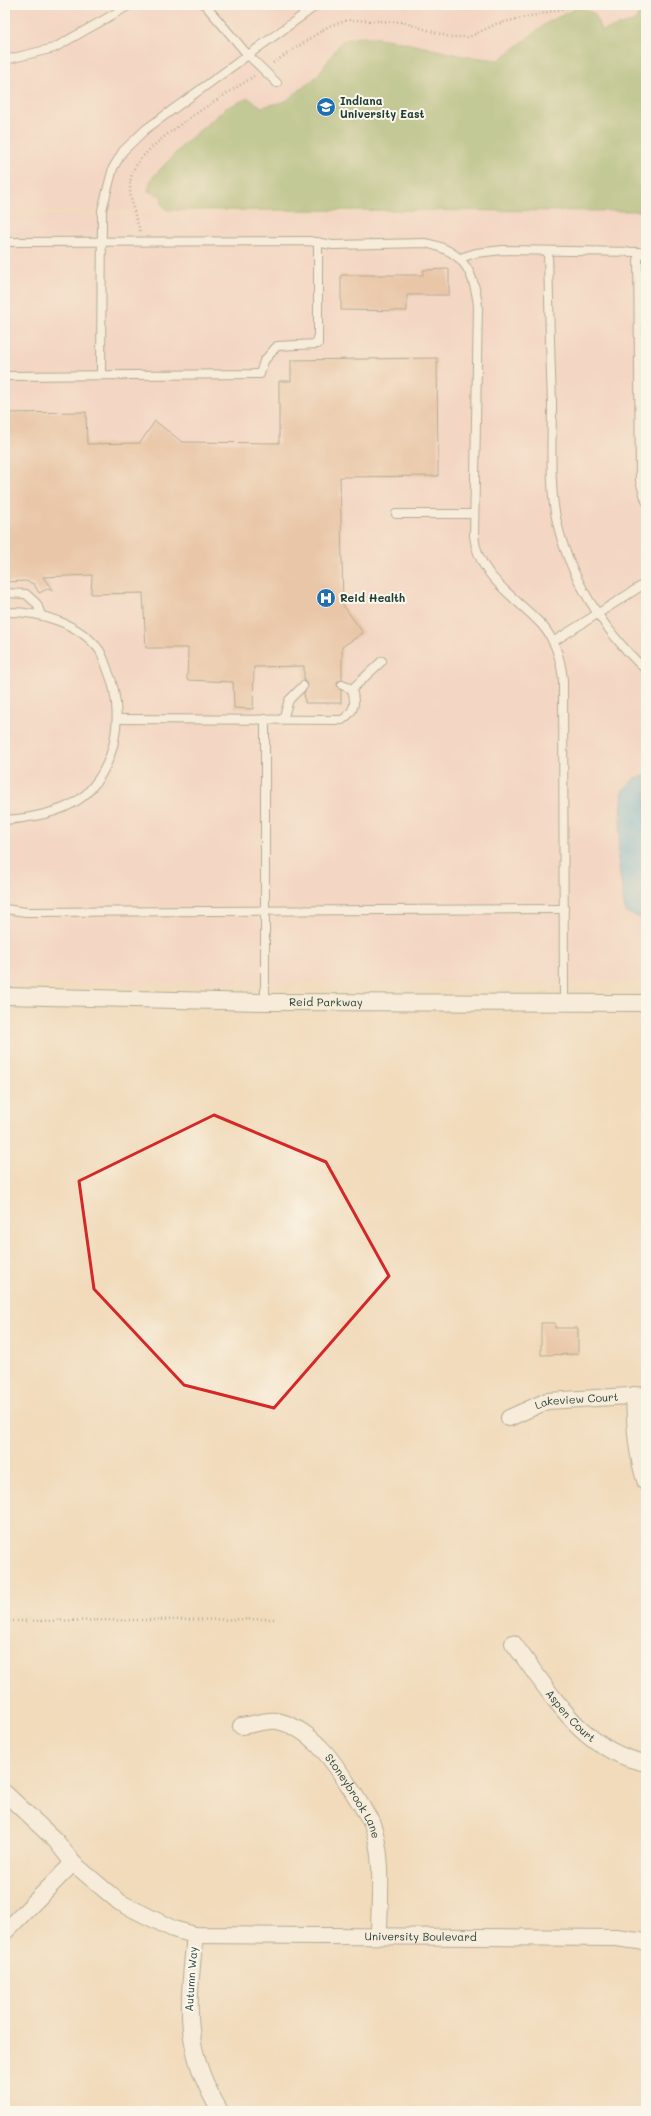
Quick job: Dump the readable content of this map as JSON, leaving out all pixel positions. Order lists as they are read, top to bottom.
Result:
{
  "streets": {
    "street": [
      "Reid Parkway",
      "Lakeview Court",
      "Aspen Court",
      "Stoneybrook Lane",
      "University Boulevard",
      "Autumn Way"
    ]
  },
  "crossings": [
    ["Stoneybrook Lane", "University Boulevard"],
    ["University Boulevard", "Autumn Way"]
  ],
  "places": {
    "school or university": ["Indiana University East"],
    "hospital": ["Reid Health"]
  }
}
